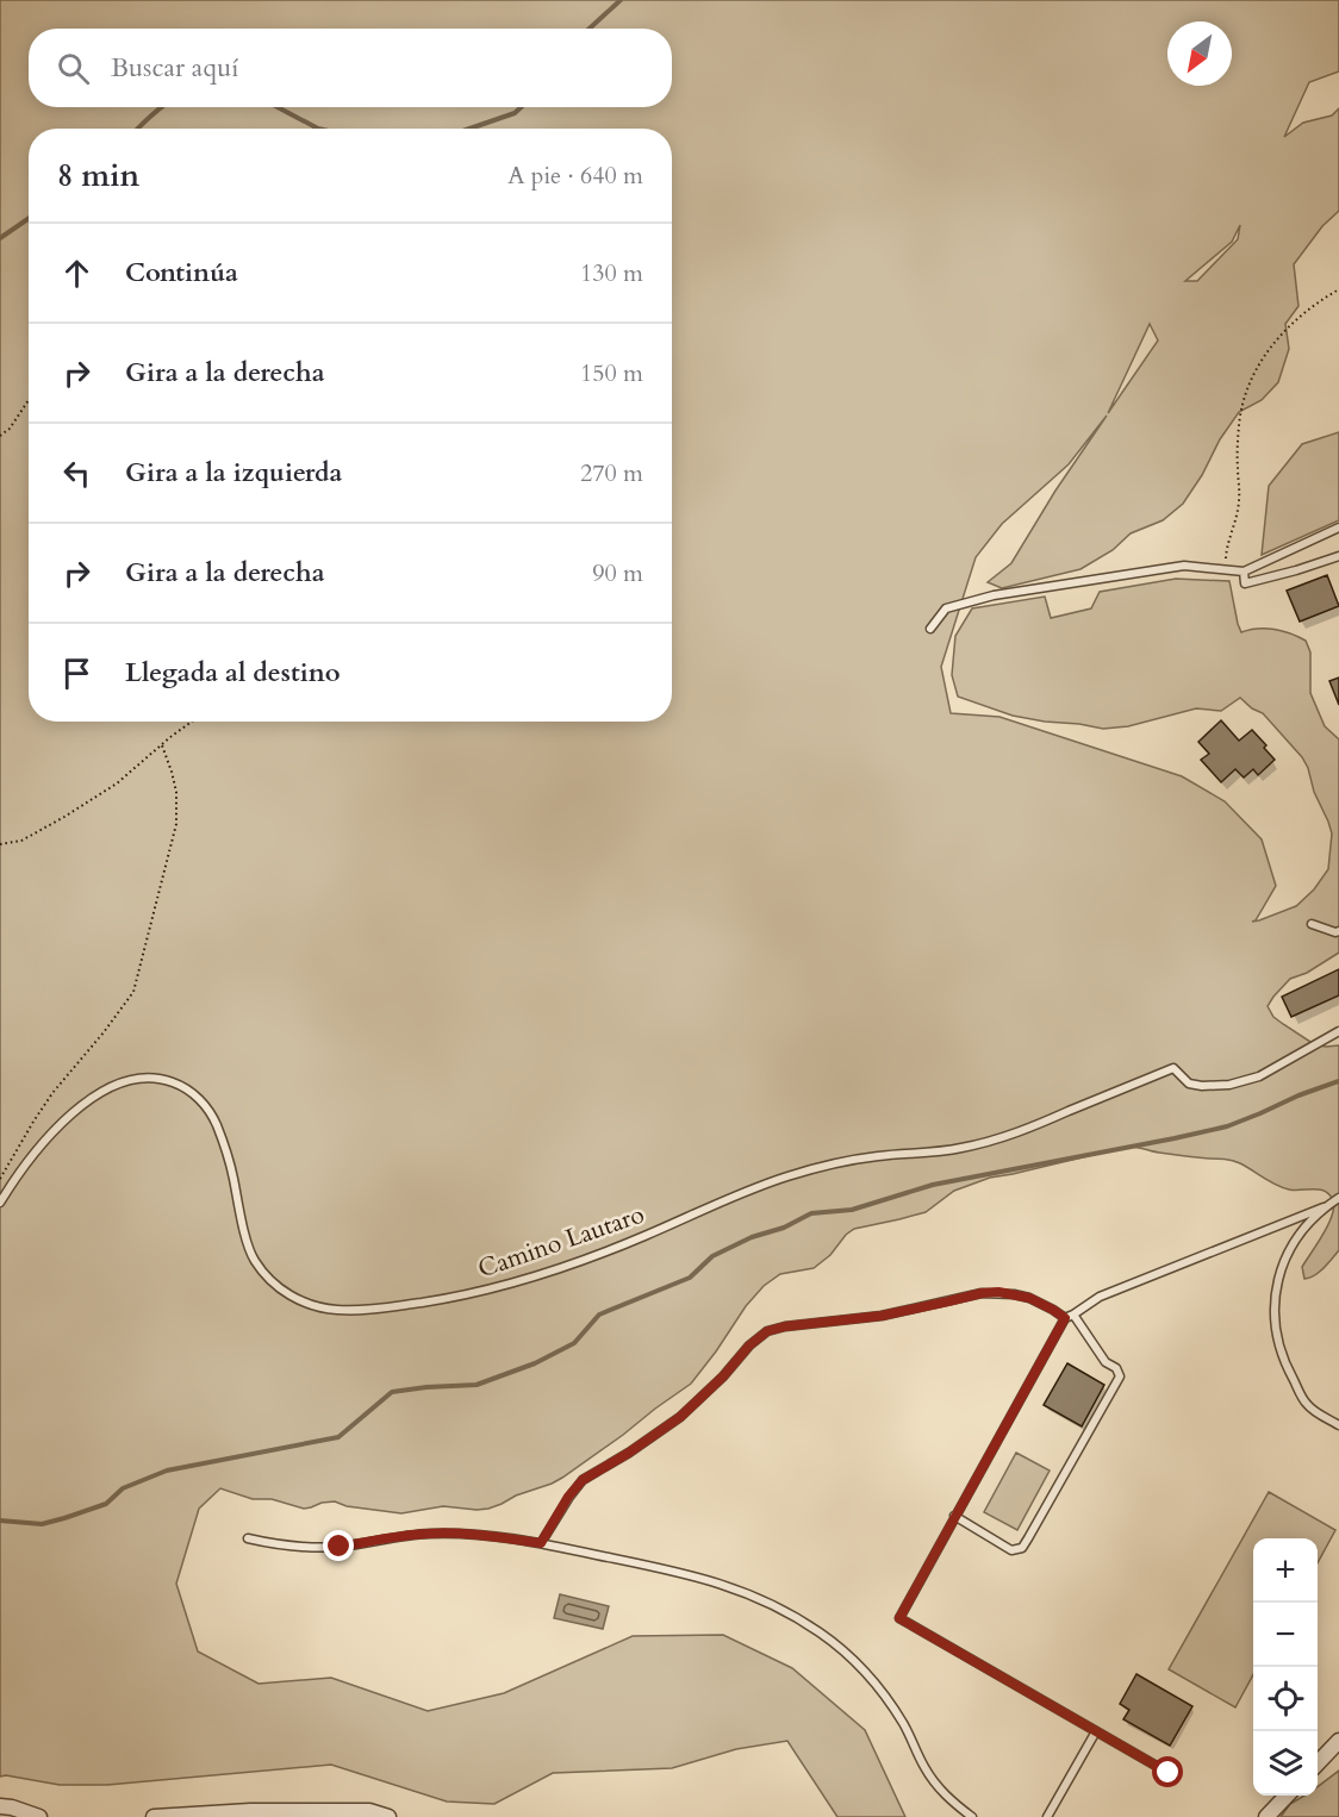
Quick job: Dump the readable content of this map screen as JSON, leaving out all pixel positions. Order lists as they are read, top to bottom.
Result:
{
  "streets": {
    "lane": ["Camino Lautaro"]
  },
  "north": "bottom left",
  "page": {
    "search": "Buscar aquí",
    "heading": ["8 min", "A pie · 640 m"],
    "list": [
      ["Continúa", "130 m"],
      ["Gira a la derecha", "150 m"],
      ["Gira a la izquierda", "270 m"],
      ["Gira a la derecha", "90 m"],
      "Llegada al destino"
    ],
    "map_buttons": ["+", "−"]
  }
}
